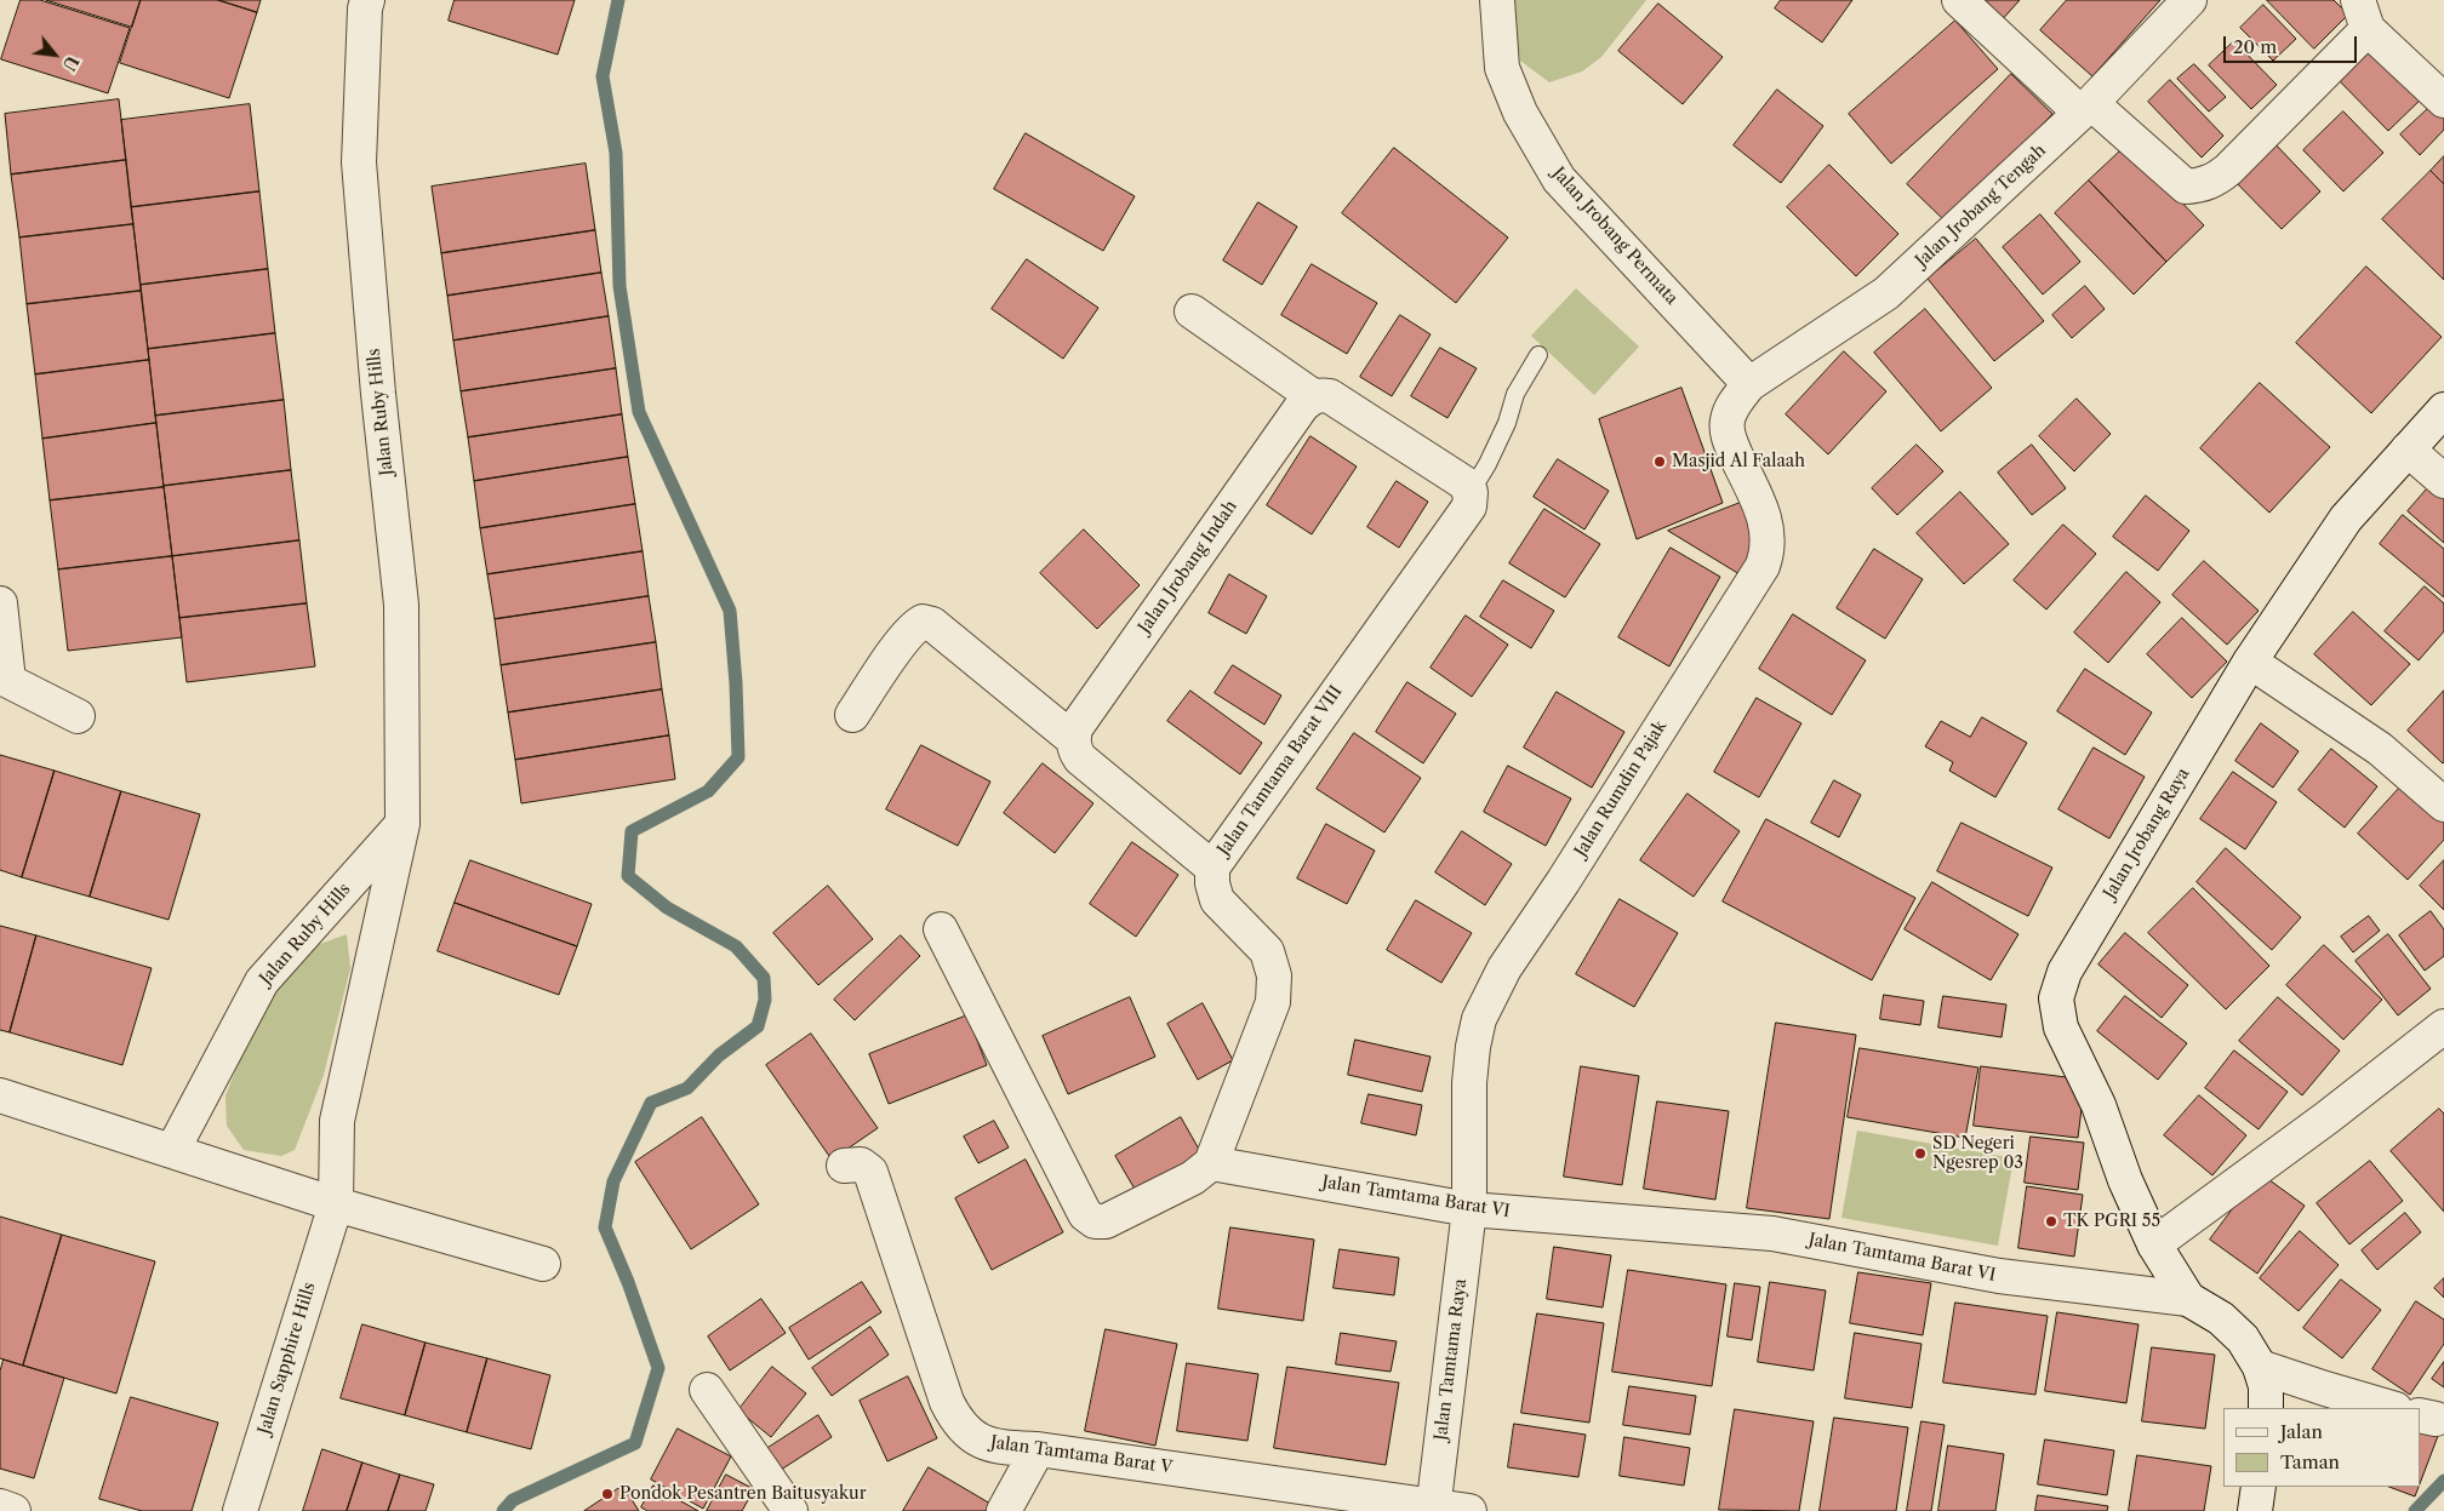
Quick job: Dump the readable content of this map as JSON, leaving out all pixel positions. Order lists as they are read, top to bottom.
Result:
{
  "streets": {
    "street": [
      "Jalan Jrobang Tengah",
      "Jalan Jrobang Permata",
      "Jalan Ruby Hills",
      "Jalan Jrobang Indah",
      "Jalan Tamtama Barat VIII",
      "Jalan Rumdin Pajak",
      "Jalan Jrobang Raya",
      "Jalan Tamtama Barat VI",
      "Jalan Sapphire Hills",
      "Jalan Tamtama Raya",
      "Jalan Tamtama Barat V"
    ]
  },
  "crossings": [
    ["Jalan Jrobang Tengah", "Jalan Jrobang Permata"],
    ["Jalan Jrobang Tengah", "Jalan Rumdin Pajak"],
    ["Jalan Jrobang Permata", "Jalan Rumdin Pajak"],
    ["Jalan Ruby Hills", "Jalan Sapphire Hills"],
    ["Jalan Tamtama Barat VIII", "Jalan Tamtama Barat VI"],
    ["Jalan Rumdin Pajak", "Jalan Tamtama Barat VI"],
    ["Jalan Rumdin Pajak", "Jalan Tamtama Raya"],
    ["Jalan Jrobang Raya", "Jalan Tamtama Barat VI"],
    ["Jalan Tamtama Barat VI", "Jalan Tamtama Raya"],
    ["Jalan Tamtama Raya", "Jalan Tamtama Barat V"]
  ],
  "places": [
    "Masjid Al Falaah",
    "SD Negeri Ngesrep 03",
    "TK PGRI 55",
    "Pondok Pesantren Baitusyakur"
  ],
  "legend": ["Jalan", "Taman"],
  "scale_bar": "20 m",
  "north": "bottom right"
}
